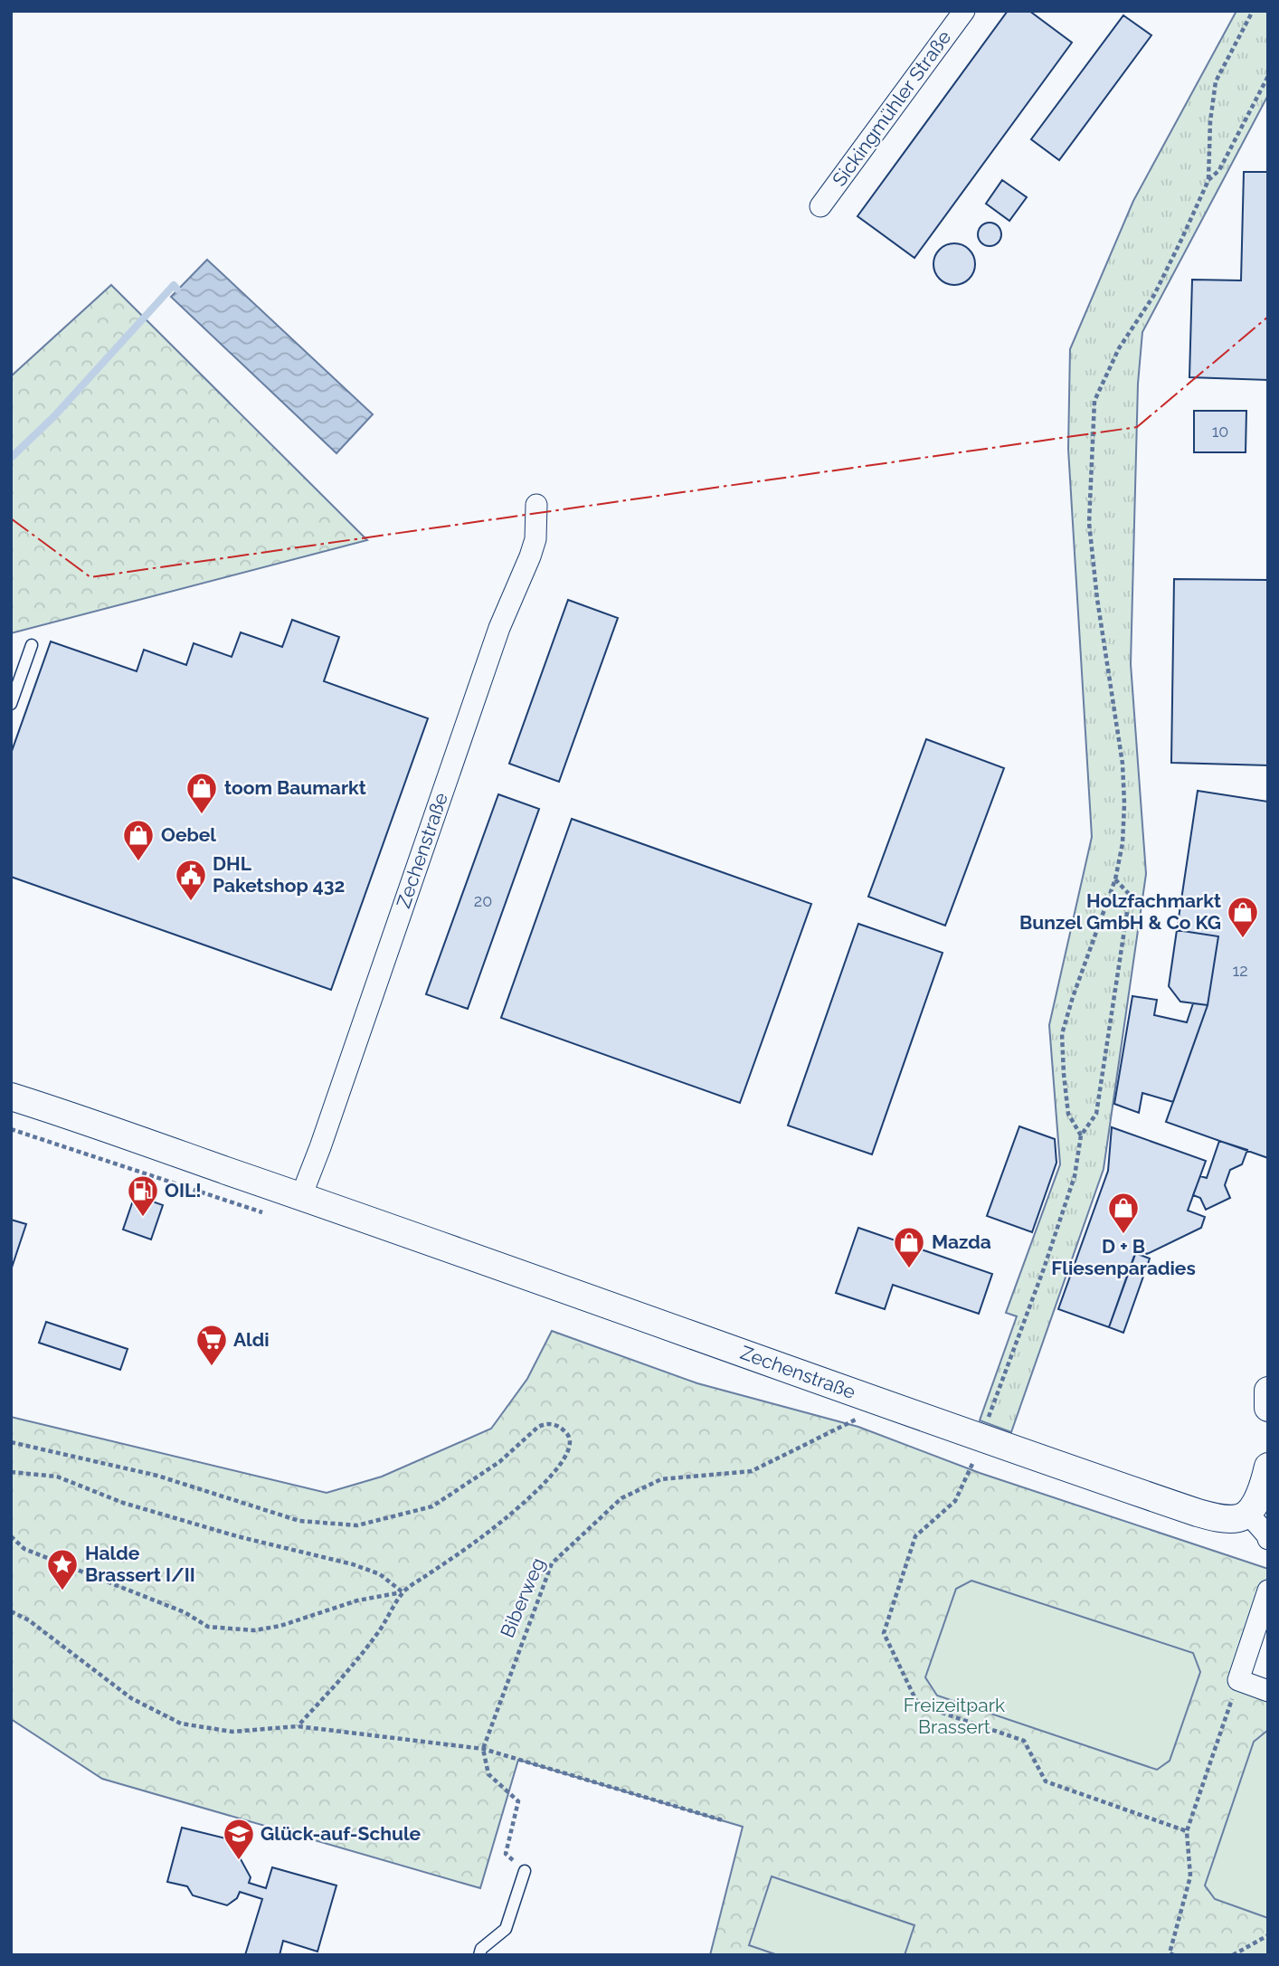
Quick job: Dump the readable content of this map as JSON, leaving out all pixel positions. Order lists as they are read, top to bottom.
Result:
{
  "streets": {
    "street": ["Sickingmühler Straße", "Zechenstraße"],
    "path": ["Biberweg"]
  },
  "parks": ["Freizeitpark Brassert"],
  "places": {
    "shop": [
      "toom Baumarkt",
      "Oebel",
      "Holzfachmarkt Bunzel GmbH & Co KG",
      "D + B Fliesenparadies",
      "Mazda"
    ],
    "public building": ["DHL Paketshop 432"],
    "fuel station": ["OIL!"],
    "supermarket": ["Aldi"],
    "place": ["Halde Brassert I/II"],
    "school or university": ["Glück-auf-Schule"]
  },
  "house_numbers": ["10", "20", "12"]
}
